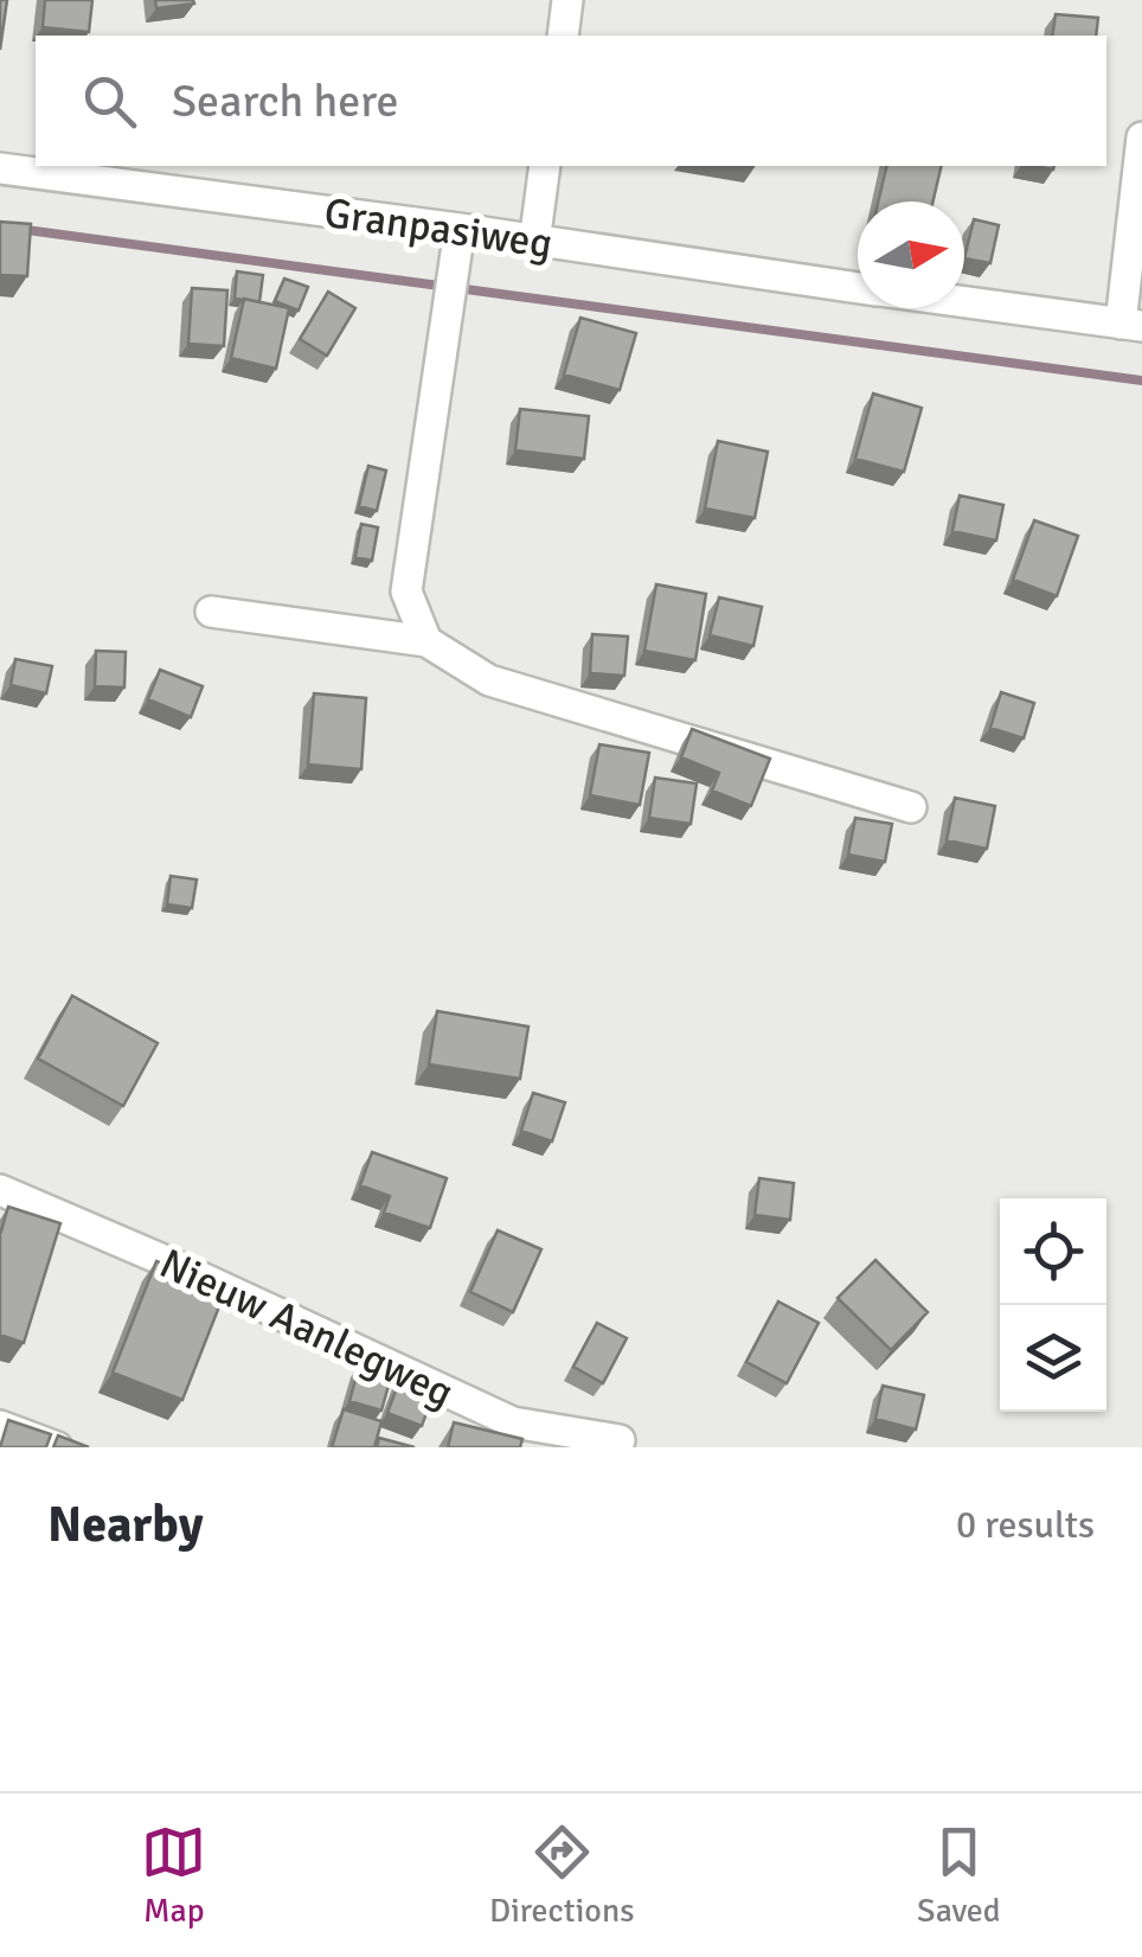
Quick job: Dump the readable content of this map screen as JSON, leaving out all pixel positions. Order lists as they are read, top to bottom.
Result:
{
  "streets": {
    "street": ["Granpasiweg", "Nieuw Aanlegweg"]
  },
  "north": "right",
  "page": {
    "search": "Search here",
    "heading": ["Nearby", "0 results"],
    "nav": ["Map", "Directions", "Saved"]
  }
}
